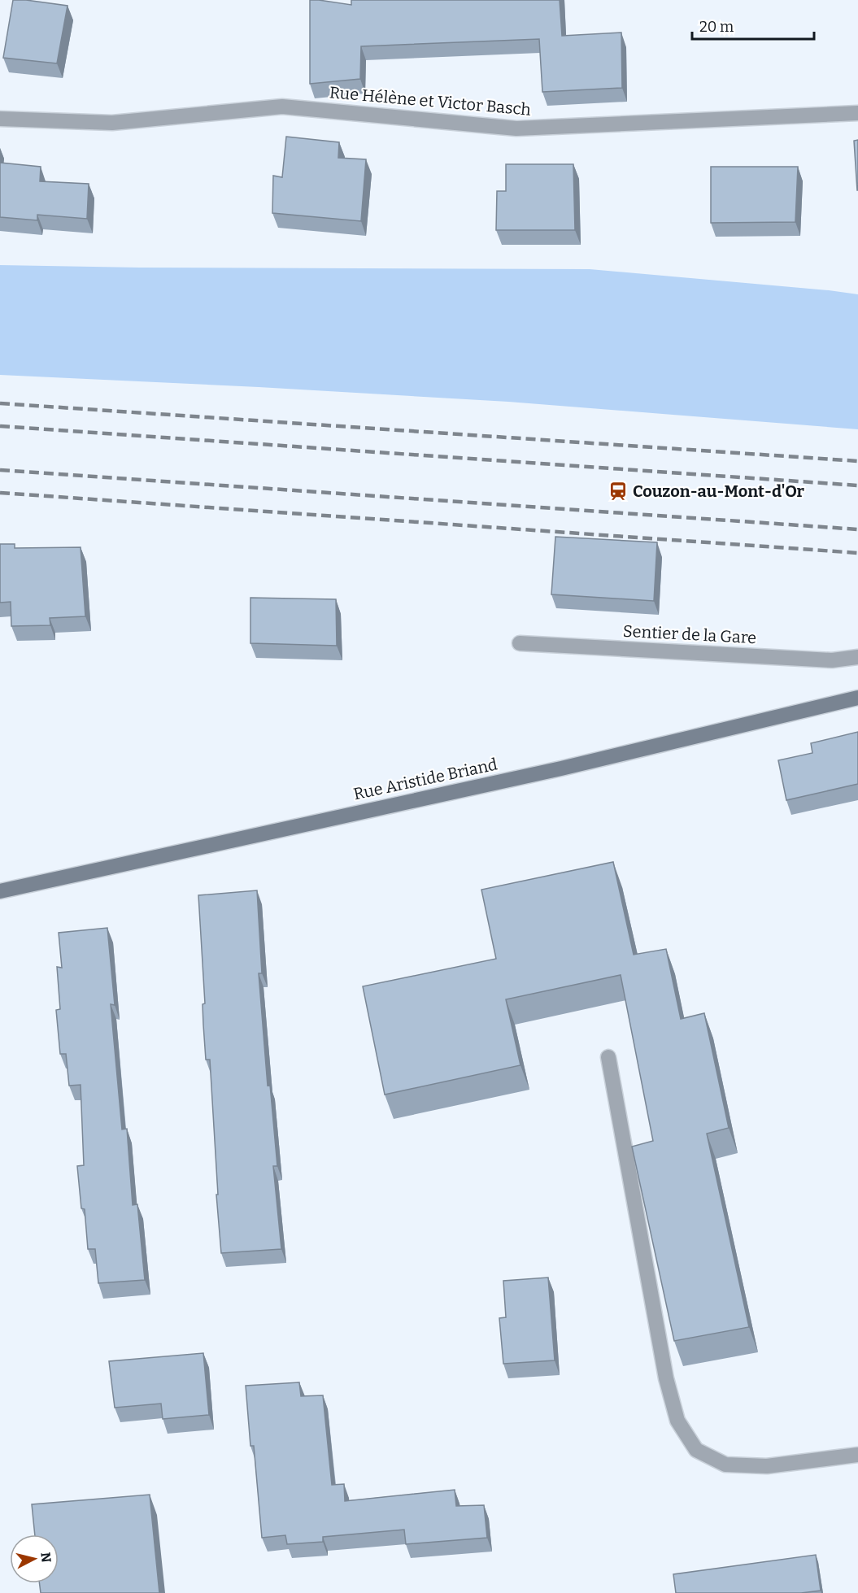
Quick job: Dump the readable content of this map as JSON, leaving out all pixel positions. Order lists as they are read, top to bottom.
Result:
{
  "streets": {
    "street": ["Rue Hélène et Victor Basch", "Sentier de la Gare", "Rue Aristide Briand"]
  },
  "places": {
    "station": ["Couzon-au-Mont-d'Or"]
  },
  "scale_bar": "20 m",
  "north": "right"
}
